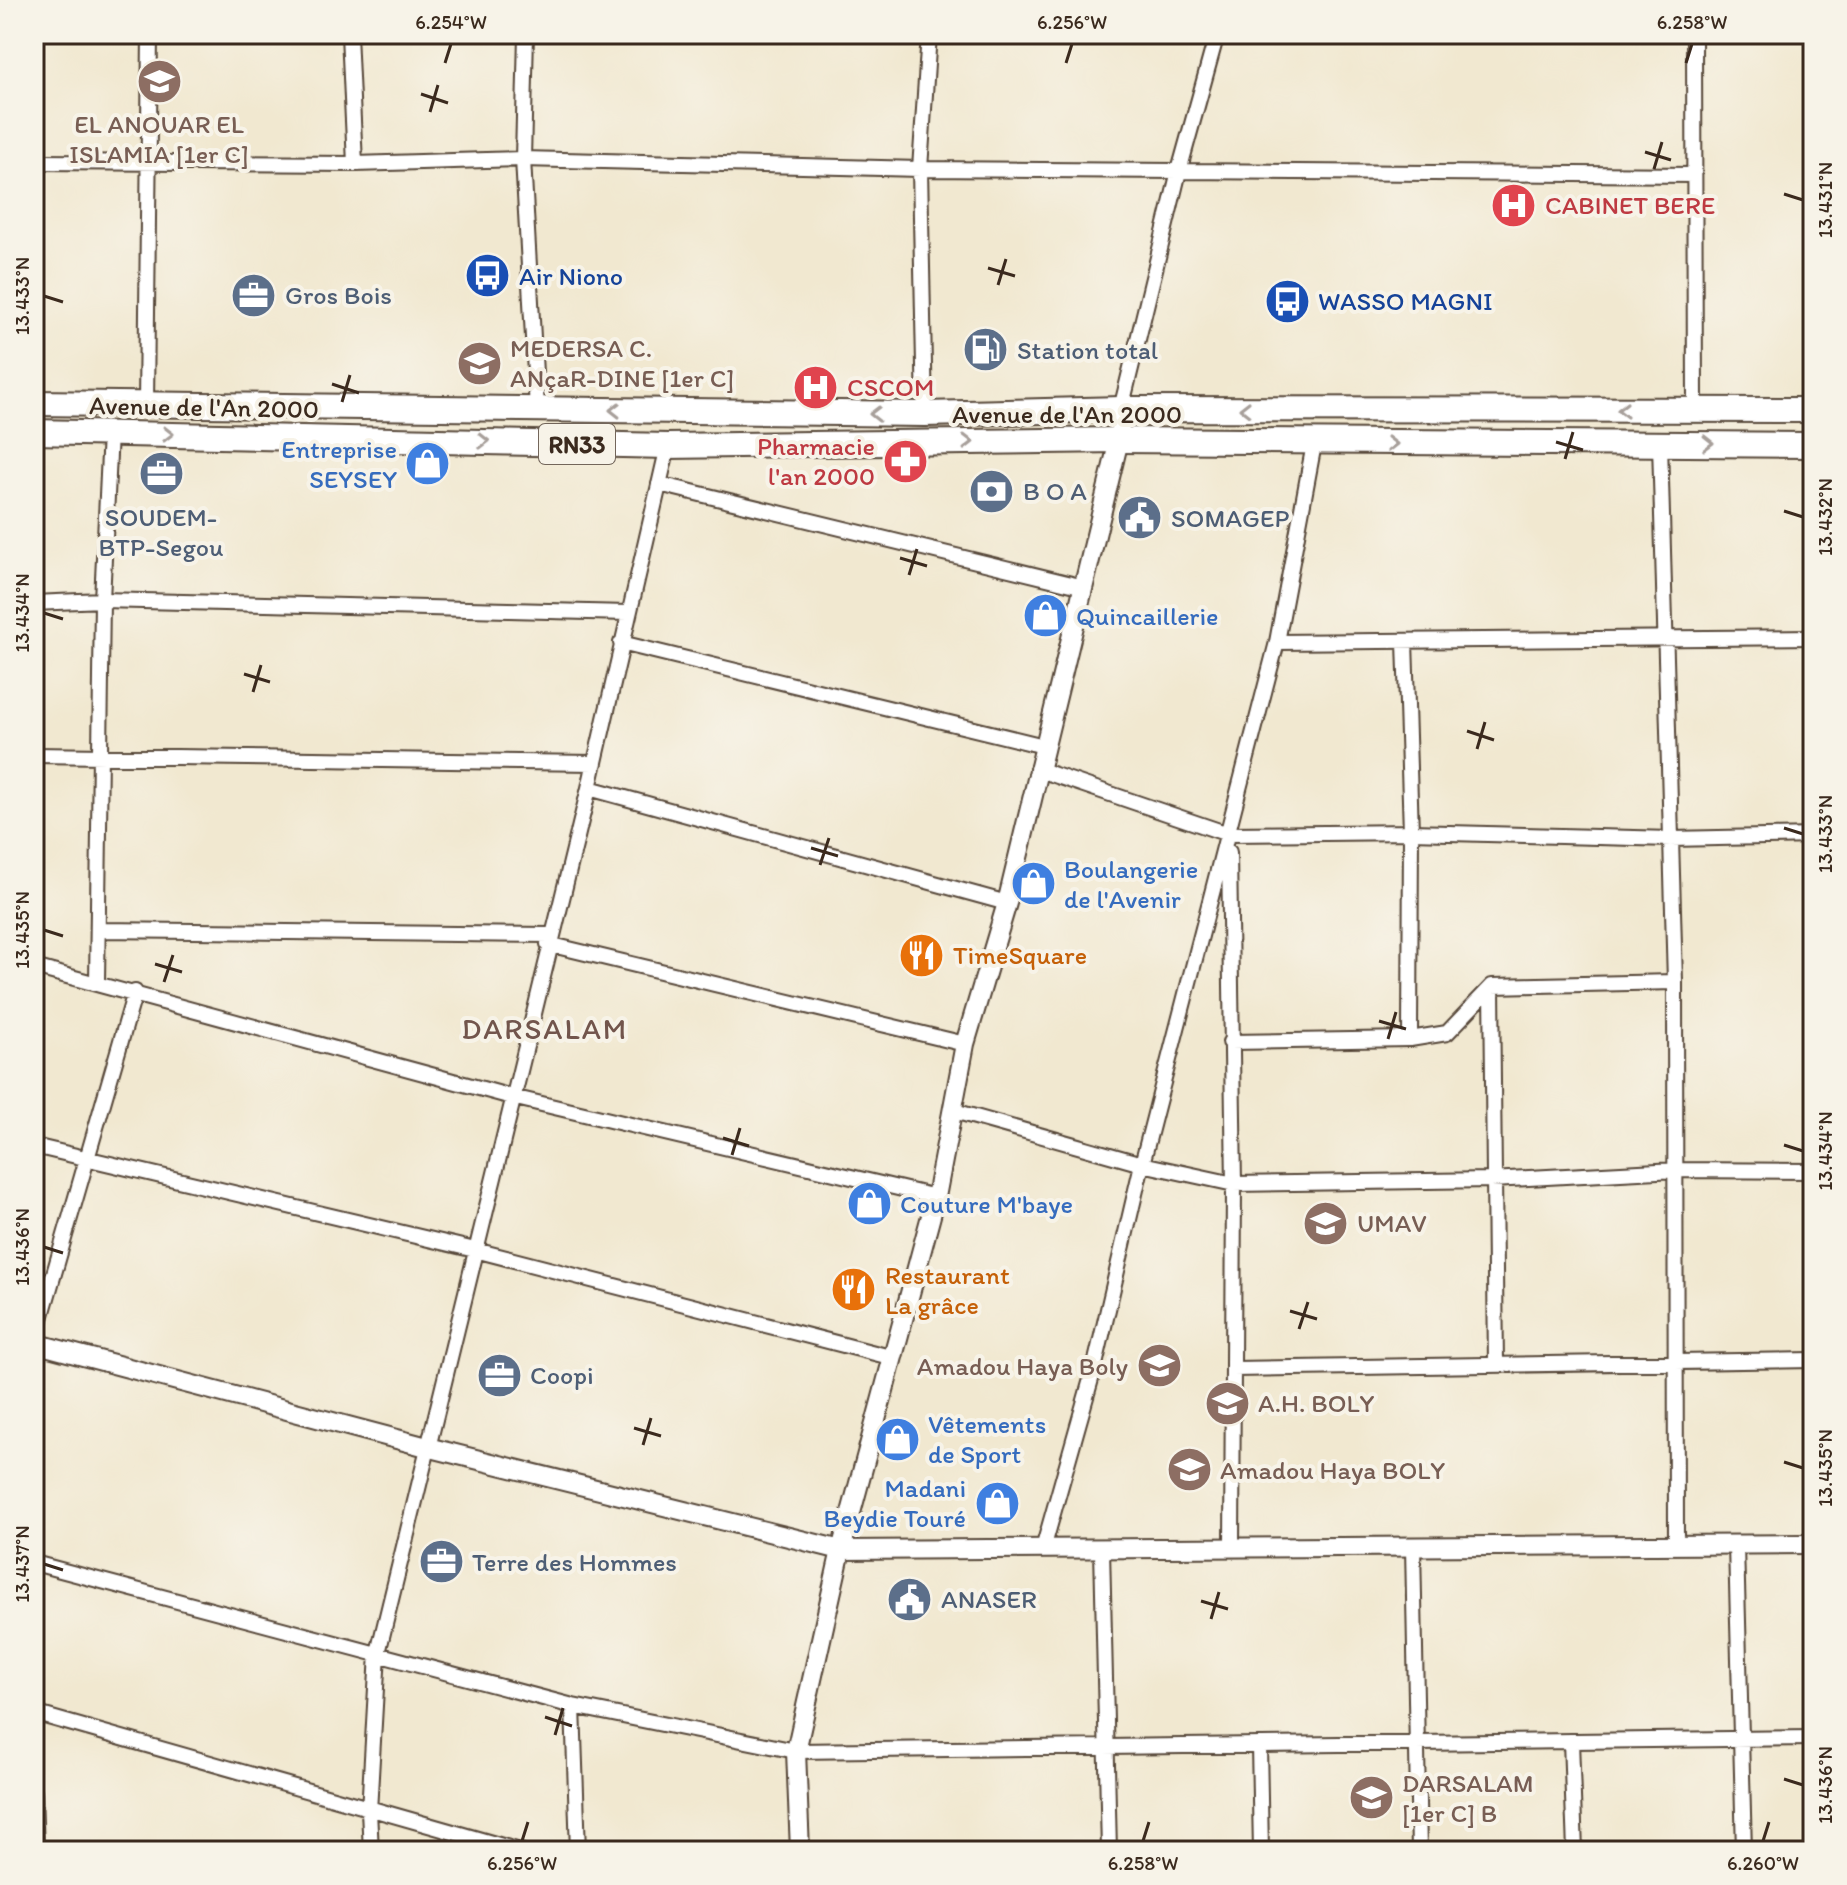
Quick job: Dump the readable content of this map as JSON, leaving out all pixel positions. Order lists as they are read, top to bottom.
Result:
{
  "streets": {
    "main road": ["Avenue de l'An 2000", "RN33"]
  },
  "districts": ["DARSALAM"],
  "places": {
    "school or university": [
      "EL ANOUAR EL ISLAMIA [1er C]",
      "MEDERSA C. ANçaR-DINE [1er C]",
      "UMAV",
      "Amadou Haya Boly",
      "A.H. BOLY",
      "Amadou Haya BOLY",
      "DARSALAM [1er C] B"
    ],
    "hospital": ["CABINET BERE", "CSCOM"],
    "bus stop": ["Air Niono", "WASSO MAGNI"],
    "office": [
      "Gros Bois",
      "SOUDEM- BTP-Segou",
      "Coopi",
      "Terre des Hommes"
    ],
    "fuel station": ["Station total"],
    "pharmacy": ["Pharmacie l'an 2000"],
    "shop": [
      "Entreprise SEYSEY",
      "Quincaillerie",
      "Boulangerie de l'Avenir",
      "Couture M'baye",
      "Vêtements de Sport",
      "Madani Beydie Touré"
    ],
    "bank": ["B O A"],
    "public building": ["SOMAGEP", "ANASER"],
    "restaurant": ["TimeSquare", "Restaurant La grâce"]
  },
  "coordinates": [
    "6.254°W",
    "6.256°W",
    "6.258°W",
    "13.431°N",
    "13.433°N",
    "13.432°N",
    "13.434°N",
    "13.435°N",
    "13.436°N",
    "13.437°N",
    "6.260°W"
  ]
}
